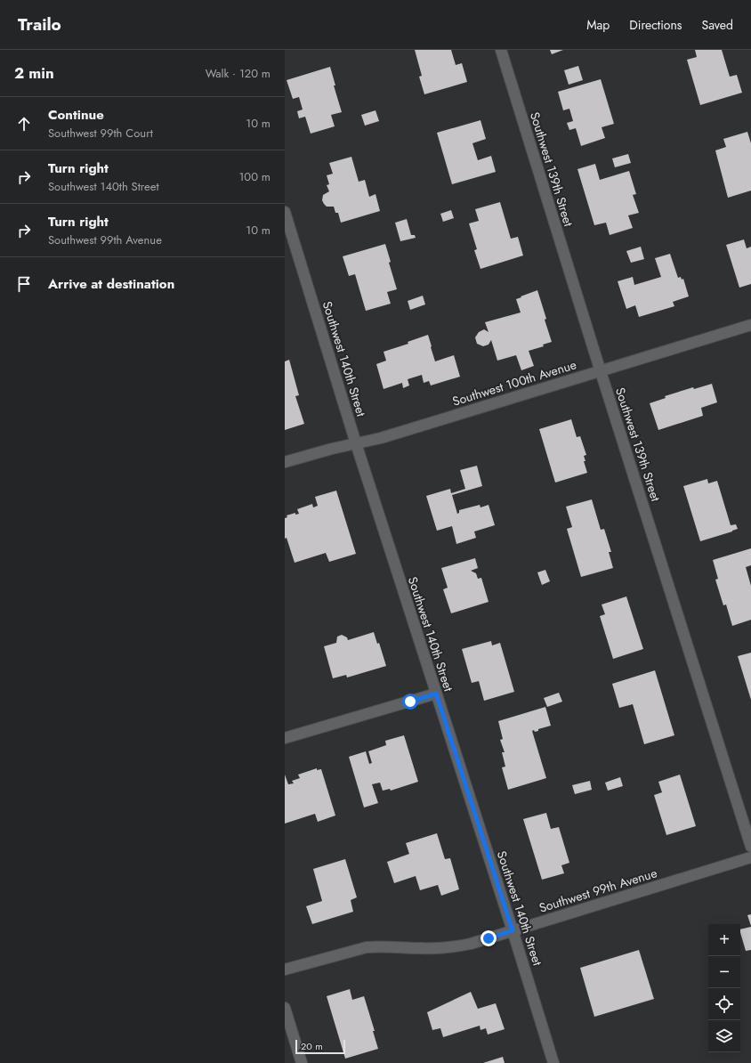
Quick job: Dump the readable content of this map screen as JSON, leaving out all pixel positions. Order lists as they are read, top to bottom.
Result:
{
  "streets": {
    "street": [
      "Southwest 139th Street",
      "Southwest 140th Street",
      "Southwest 100th Avenue",
      "Southwest 99th Avenue"
    ]
  },
  "crossings": [
    ["Southwest 139th Street", "Southwest 100th Avenue"],
    ["Southwest 140th Street", "Southwest 100th Avenue"],
    ["Southwest 140th Street", "Southwest 99th Avenue"]
  ],
  "scale_bar": "20 m",
  "page": {
    "header": "Trailo",
    "nav": ["Map", "Directions", "Saved"],
    "heading": ["2 min", "Walk · 120 m"],
    "list": [
      ["Continue", "Southwest 99th Court", "10 m"],
      ["Turn right", "Southwest 140th Street", "100 m"],
      ["Turn right", "Southwest 99th Avenue", "10 m"],
      "Arrive at destination"
    ],
    "map_buttons": ["+", "−"],
    "scale": "20 m"
  }
}
